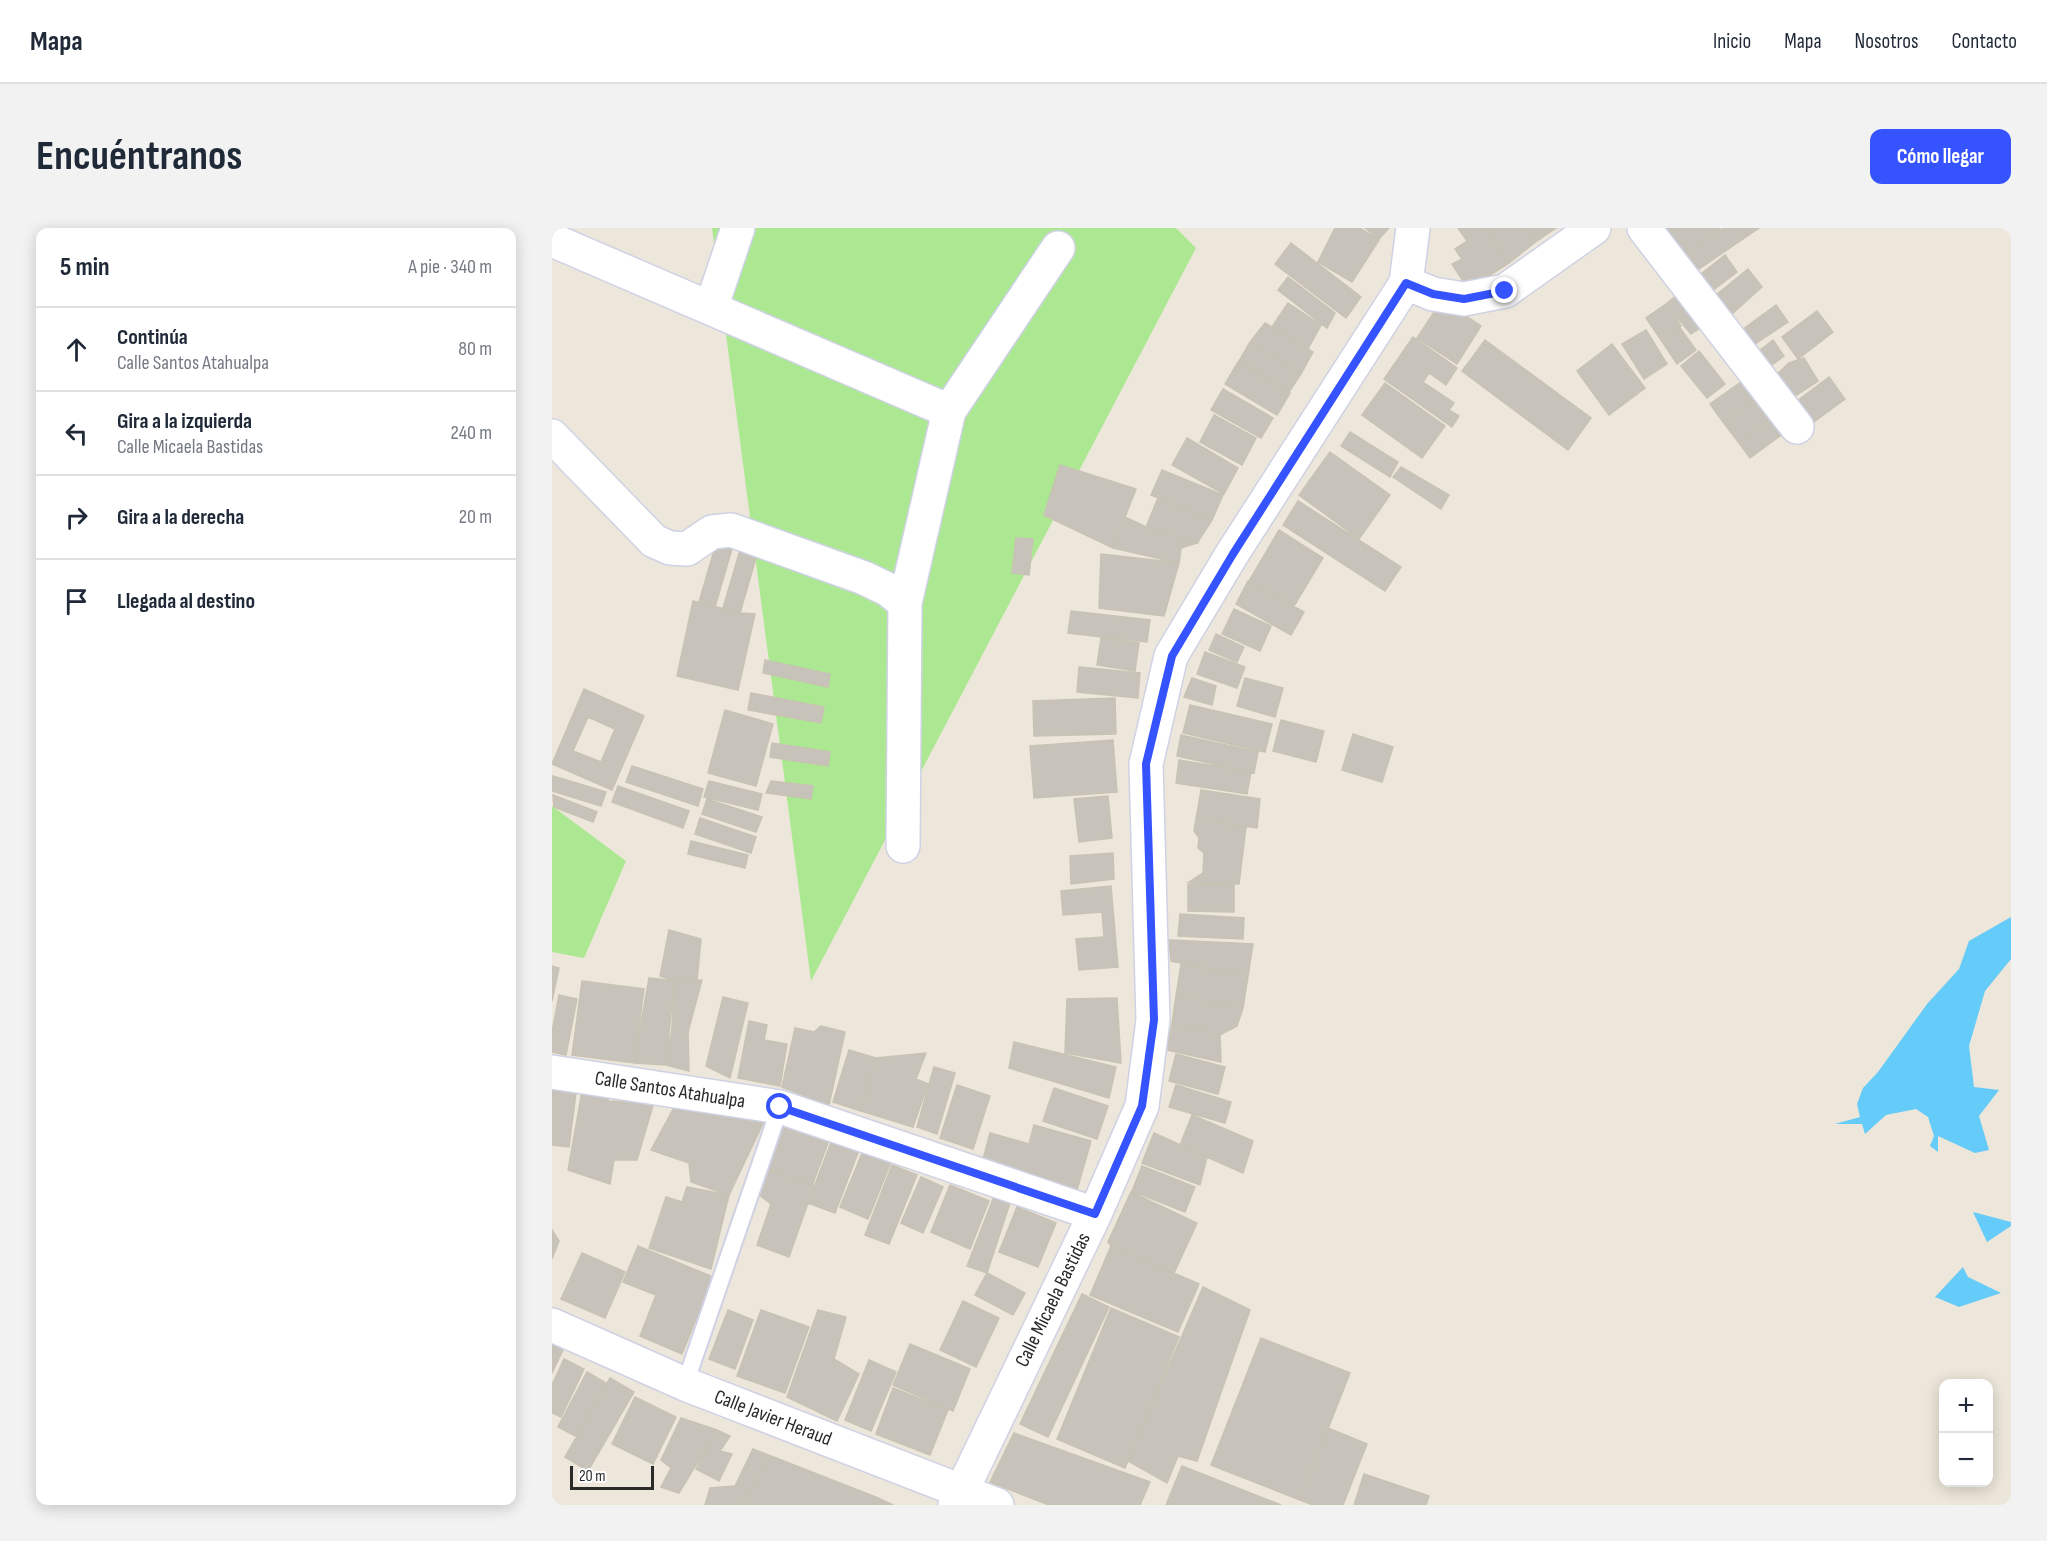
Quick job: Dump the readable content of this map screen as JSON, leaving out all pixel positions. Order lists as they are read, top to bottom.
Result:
{
  "streets": {
    "street": ["Calle Santos Atahualpa", "Calle Micaela Bastidas", "Calle Javier Heraud"]
  },
  "crossings": [
    ["Calle Santos Atahualpa", "Calle Micaela Bastidas"],
    ["Calle Micaela Bastidas", "Calle Javier Heraud"]
  ],
  "scale_bar": "20 m",
  "page": {
    "header": "Mapa",
    "nav": [
      "Inicio",
      "Mapa",
      "Nosotros",
      "Contacto"
    ],
    "buttons": "Cómo llegar",
    "title": "Encuéntranos",
    "heading": ["5 min", "A pie · 340 m"],
    "list": [
      ["Continúa", "Calle Santos Atahualpa", "80 m"],
      ["Gira a la izquierda", "Calle Micaela Bastidas", "240 m"],
      ["Gira a la derecha", "20 m"],
      "Llegada al destino"
    ],
    "map_buttons": ["+", "−"],
    "scale": "20 m"
  }
}
